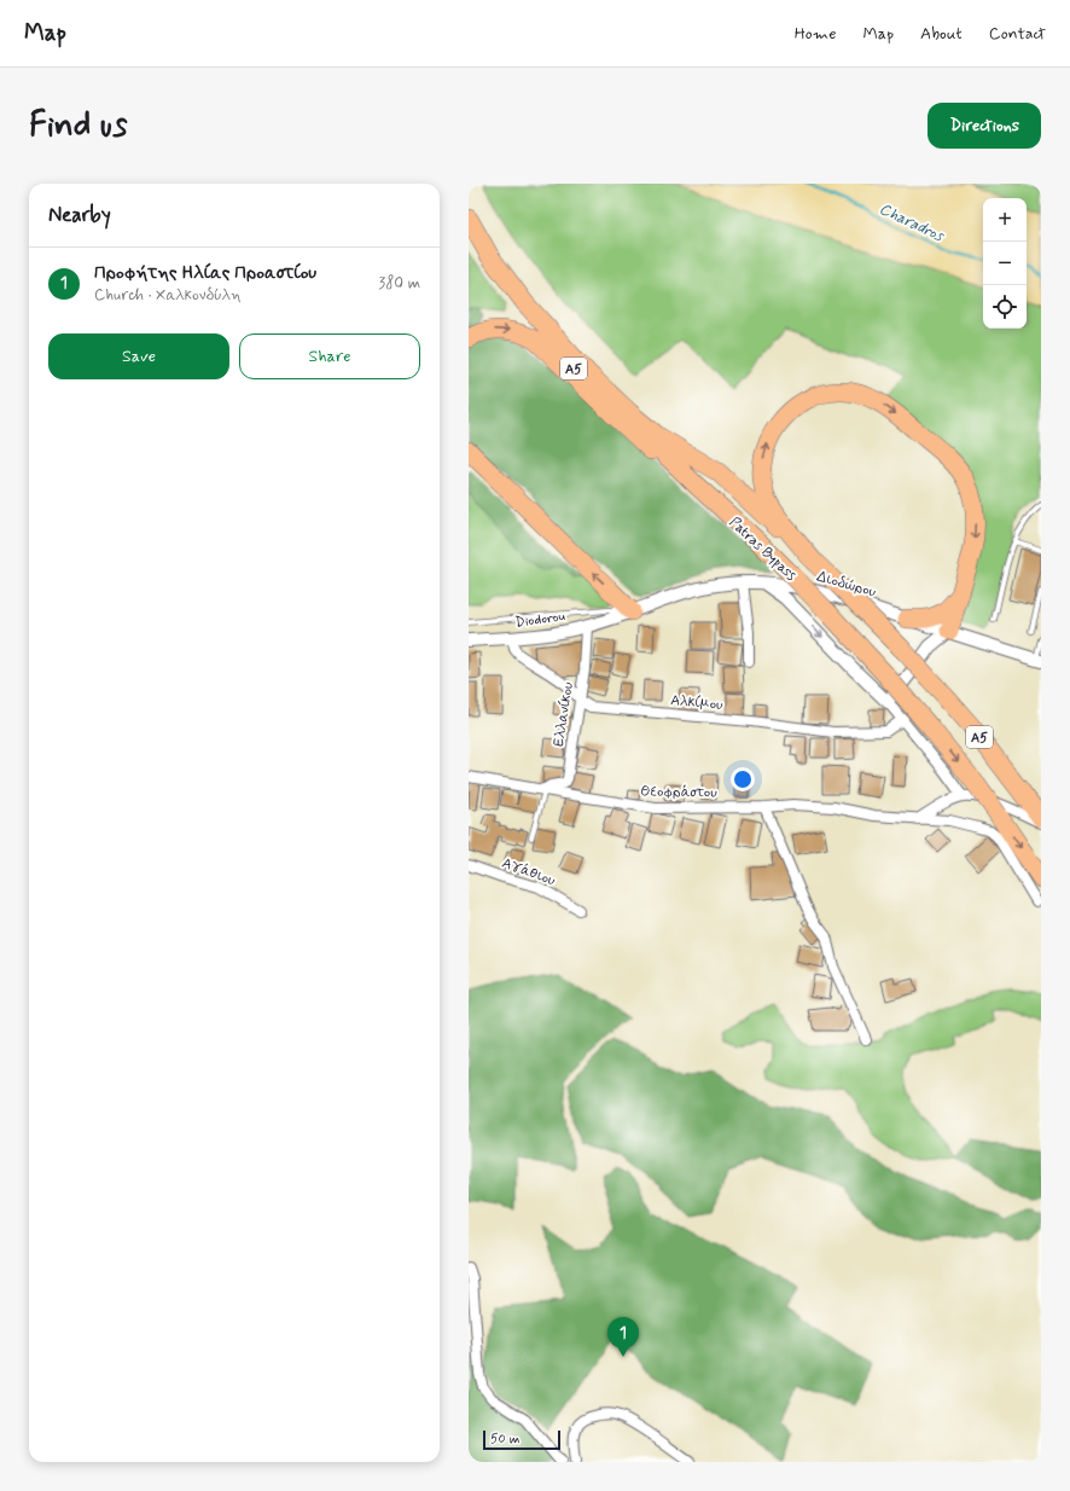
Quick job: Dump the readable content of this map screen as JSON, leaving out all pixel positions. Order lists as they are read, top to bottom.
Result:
{
  "streets": {
    "highway": ["Α5", "Patras Bypass"],
    "street": [
      "Διοδώρου",
      "Diodorou",
      "Αλκίμου",
      "Ελλανίκου",
      "Θεοφράστου",
      "Αγάθιου"
    ]
  },
  "crossings": [
    ["Διοδώρου", "Diodorou"],
    ["Διοδώρου", "Ελλανίκου"],
    ["Diodorou", "Ελλανίκου"],
    ["Αλκίμου", "Ελλανίκου"],
    ["Ελλανίκου", "Θεοφράστου"]
  ],
  "water": ["Charadros"],
  "scale_bar": "50 m",
  "page": {
    "header": "Map",
    "nav": [
      "Home",
      "Map",
      "About",
      "Contact"
    ],
    "buttons": [
      "Directions",
      ["Save", "Share"]
    ],
    "title": "Find us",
    "heading": "Nearby",
    "map_buttons": ["+", "−"],
    "list": [
      {
        "mark": "1",
        "name": "Προφήτης Ηλίας Προαστίου",
        "note": "Church · Χαλκονδύλη",
        "value": "380 m"
      }
    ],
    "pins": "1",
    "scale": "50 m"
  }
}
